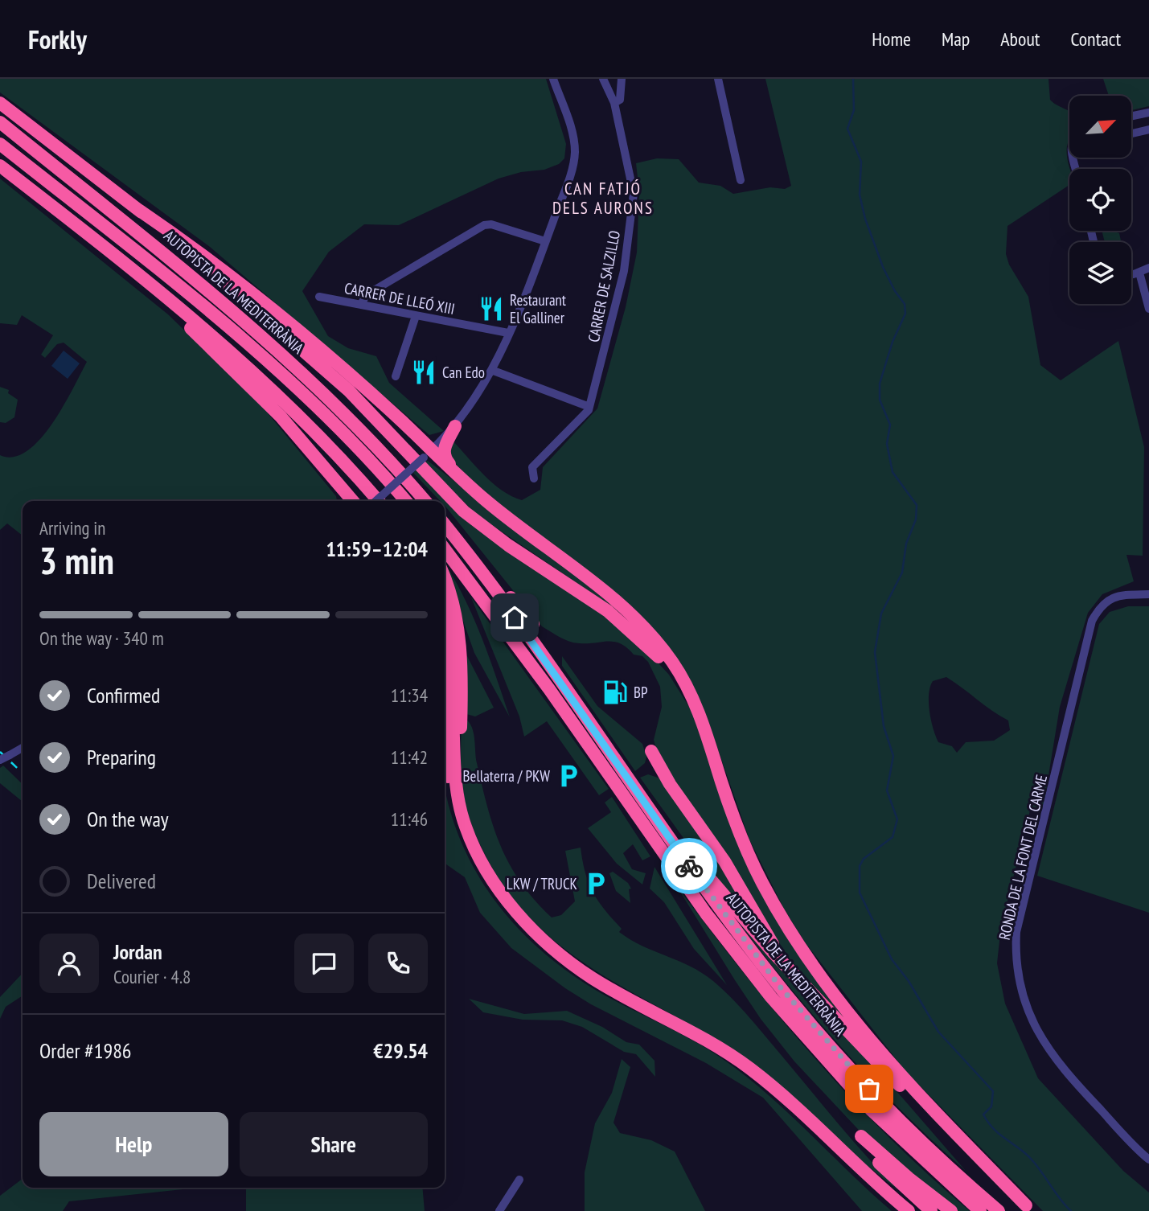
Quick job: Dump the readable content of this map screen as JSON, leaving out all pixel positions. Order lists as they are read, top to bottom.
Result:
{
  "streets": {
    "highway": ["AUTOPISTA DE LA MEDITERRÀNIA"],
    "street": ["CARRER DE SALZILLO", "CARRER DE LLEÓ XIII", "RONDA DE LA FONT DEL CARME"]
  },
  "districts": ["CAN FATJÓ DELS AURONS"],
  "places": {
    "restaurant": ["Restaurant El Galliner", "Can Edo"],
    "fuel station": ["BP"],
    "parking": ["Bellaterra / PKW", "LKW / TRUCK"]
  },
  "north": "top right",
  "page": {
    "header": "Forkly",
    "nav": [
      "Home",
      "Map",
      "About",
      "Contact"
    ],
    "heading": ["3 min", "Arriving in", "11:59–12:04"],
    "panel": [
      "Jordan",
      "Courier · 4.8",
      "Order #1986",
      "€29.54"
    ],
    "bar": "On the way · 340 m",
    "list": [
      ["Confirmed", "11:34"],
      ["Preparing", "11:42"],
      ["On the way", "11:46"],
      "Delivered"
    ],
    "buttons": ["Help", "Share"]
  }
}
